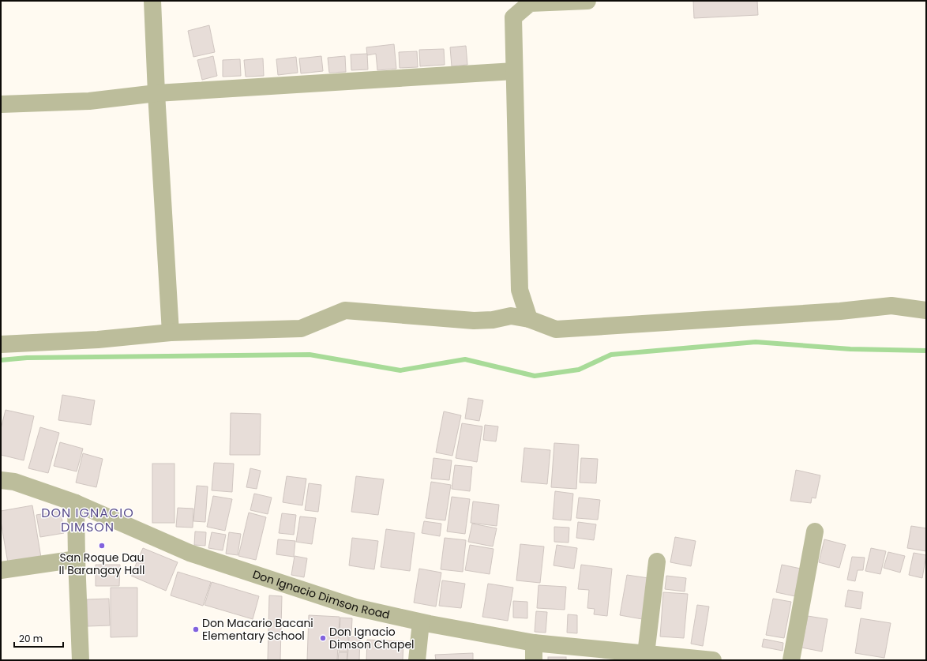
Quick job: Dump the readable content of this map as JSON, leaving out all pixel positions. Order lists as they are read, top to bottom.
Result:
{
  "streets": {
    "street": ["Don Ignacio Dimson Road"]
  },
  "districts": ["DON IGNACIO DIMSON"],
  "places": ["San Roque Dau II Barangay Hall", "Don Macario Bacani Elementary School", "Don Ignacio Dimson Chapel"],
  "scale_bar": "20 m"
}
